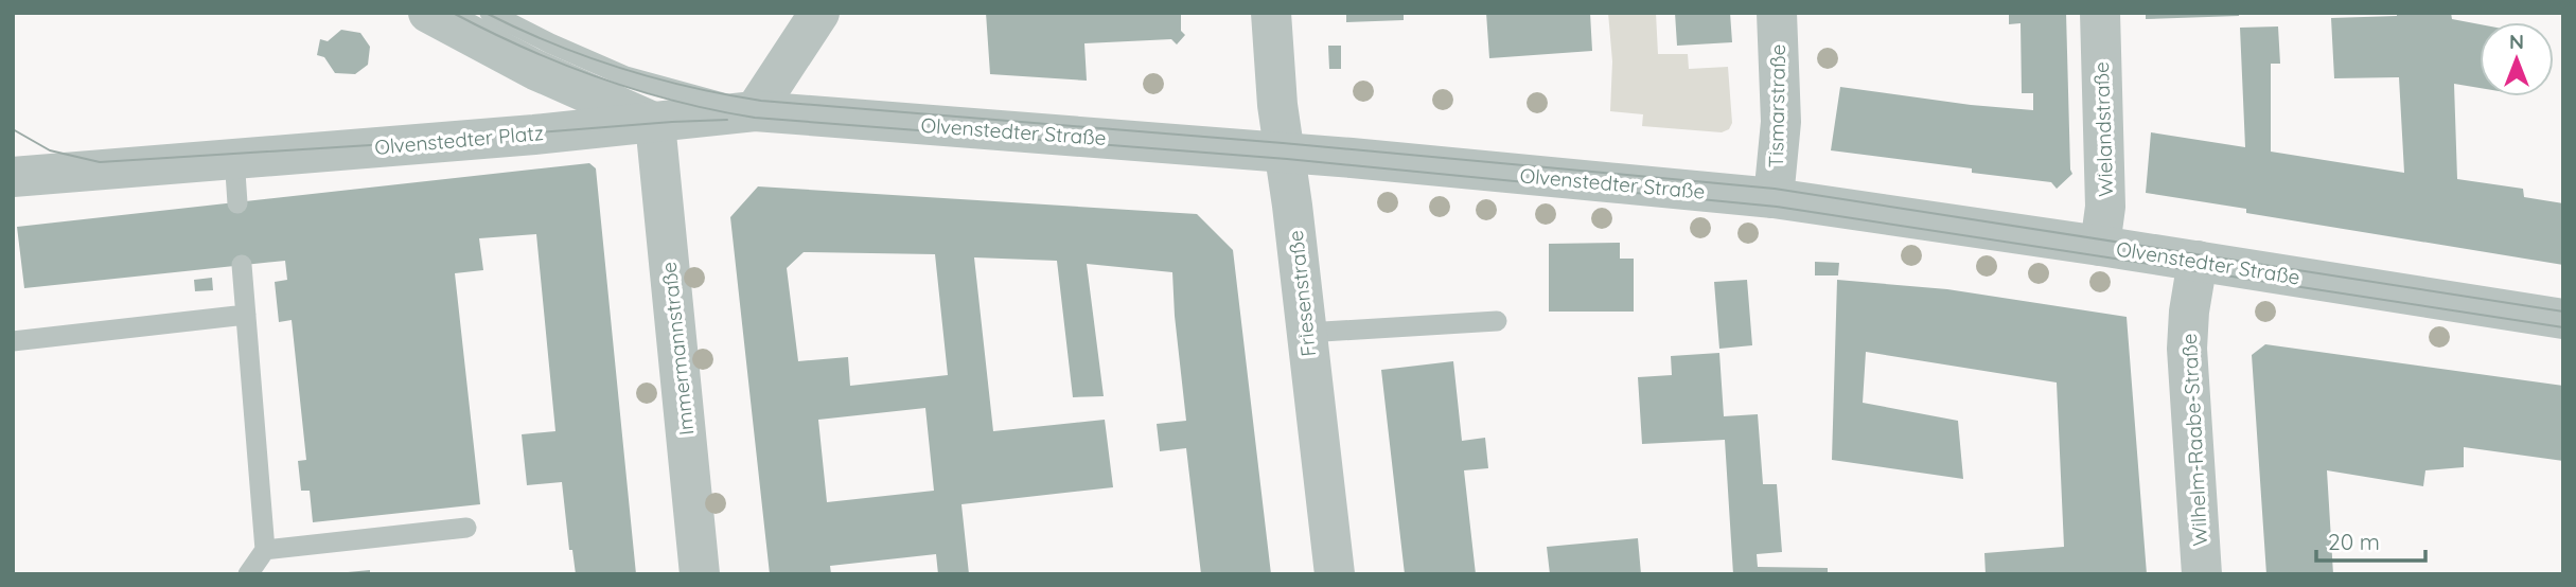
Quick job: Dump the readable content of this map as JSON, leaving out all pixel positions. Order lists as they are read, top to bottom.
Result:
{
  "streets": {
    "street": [
      "Tismarstraße",
      "Wielandstraße",
      "Olvenstedter Straße",
      "Olvenstedter Platz",
      "Friesenstraße",
      "Immermannstraße",
      "Wilhelm-Raabe-Straße"
    ]
  },
  "crossings": [
    ["Tismarstraße", "Olvenstedter Straße"],
    ["Wielandstraße", "Olvenstedter Straße"],
    ["Olvenstedter Straße", "Olvenstedter Platz"],
    ["Olvenstedter Straße", "Friesenstraße"],
    ["Olvenstedter Straße", "Immermannstraße"],
    ["Olvenstedter Straße", "Wilhelm-Raabe-Straße"],
    ["Olvenstedter Platz", "Immermannstraße"]
  ],
  "scale_bar": "20 m",
  "north": "top"
}
